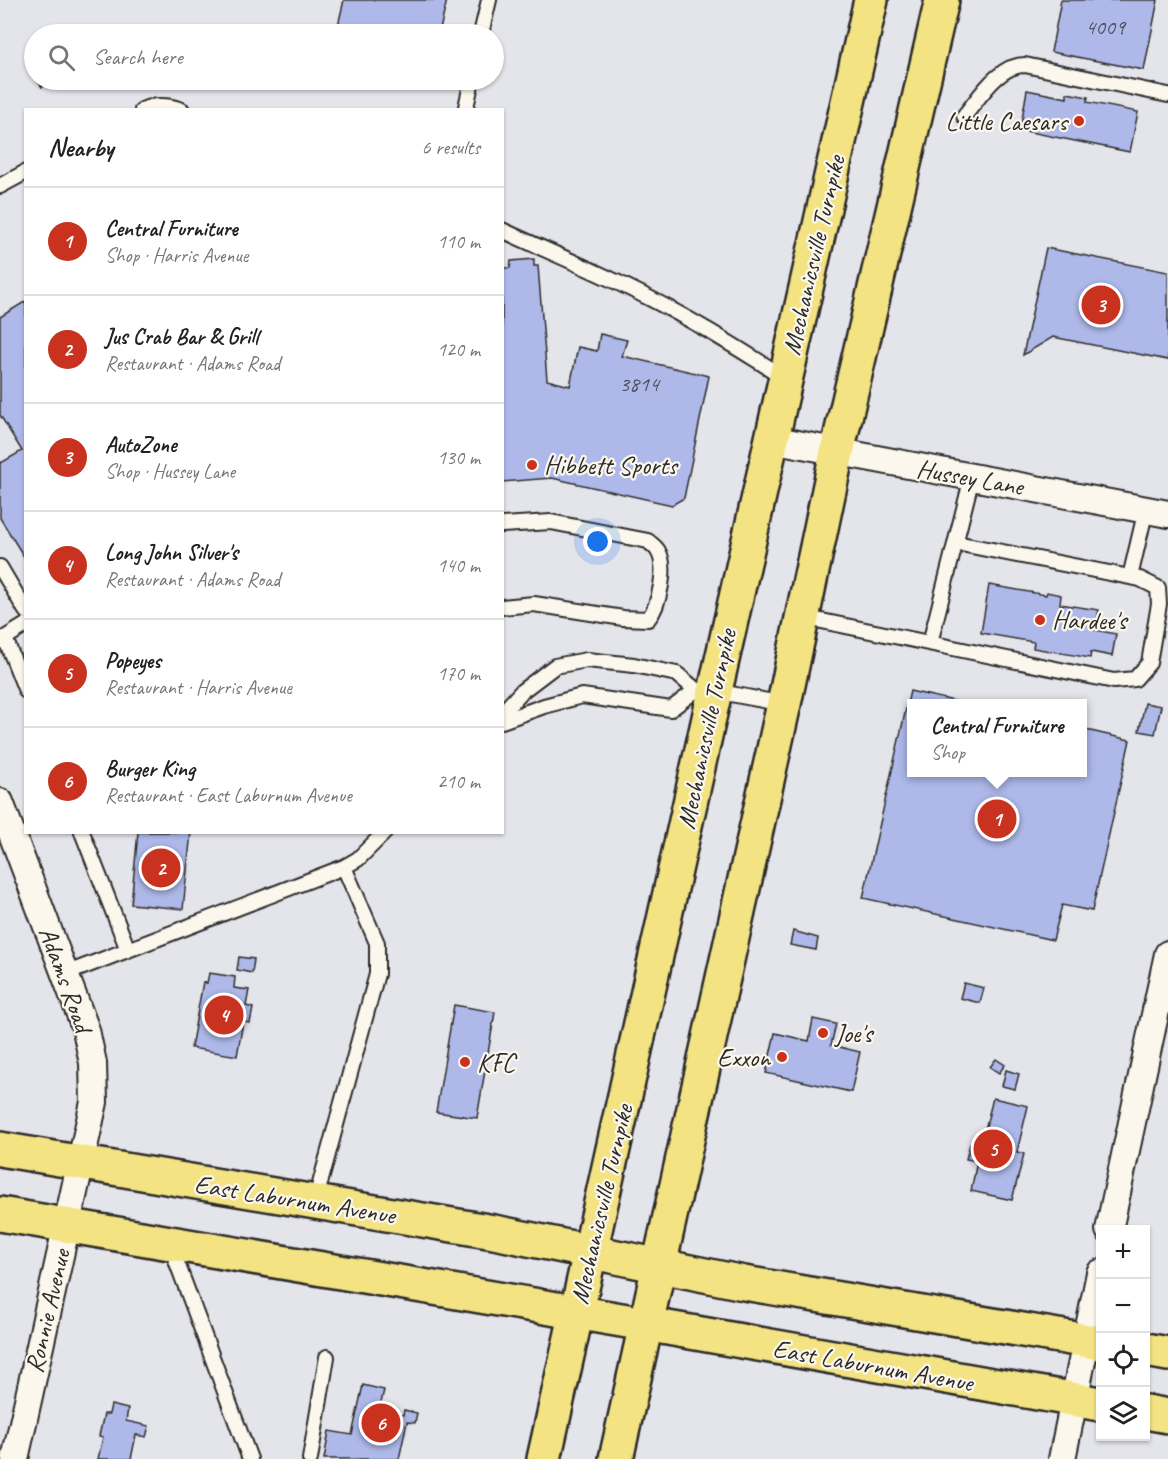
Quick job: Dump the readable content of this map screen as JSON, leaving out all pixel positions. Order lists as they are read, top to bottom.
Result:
{
  "streets": {
    "main road": ["Mechanicsville Turnpike", "East Laburnum Avenue"],
    "street": ["Hussey Lane", "Adams Road", "Ronnie Avenue"]
  },
  "crossings": [
    ["Mechanicsville Turnpike", "Hussey Lane"],
    ["Mechanicsville Turnpike", "East Laburnum Avenue"],
    ["Adams Road", "East Laburnum Avenue"],
    ["Adams Road", "Ronnie Avenue"],
    ["East Laburnum Avenue", "Ronnie Avenue"]
  ],
  "places": [
    "Little Caesars",
    "Hibbett Sports",
    "Hardee's",
    "Joe's",
    "Exxon",
    "KFC"
  ],
  "house_numbers": ["4009", "3814"],
  "page": {
    "search": "Search here",
    "heading": ["Nearby", "6 results"],
    "list": [
      {
        "mark": "1",
        "name": "Central Furniture",
        "note": "Shop · Harris Avenue",
        "value": "110 m"
      },
      {
        "mark": "2",
        "name": "Jus Crab Bar & Grill",
        "note": "Restaurant · Adams Road",
        "value": "120 m"
      },
      {
        "mark": "3",
        "name": "AutoZone",
        "note": "Shop · Hussey Lane",
        "value": "130 m"
      },
      {
        "mark": "4",
        "name": "Long John Silver's",
        "note": "Restaurant · Adams Road",
        "value": "140 m"
      },
      {
        "mark": "5",
        "name": "Popeyes",
        "note": "Restaurant · Harris Avenue",
        "value": "170 m"
      },
      {
        "mark": "6",
        "name": "Burger King",
        "note": "Restaurant · East Laburnum Avenue",
        "value": "210 m"
      }
    ],
    "pins": [
      "3",
      "1",
      "2",
      "4",
      "5",
      "6"
    ],
    "popup": ["Central Furniture", "Shop"],
    "map_buttons": ["+", "−"]
  }
}
